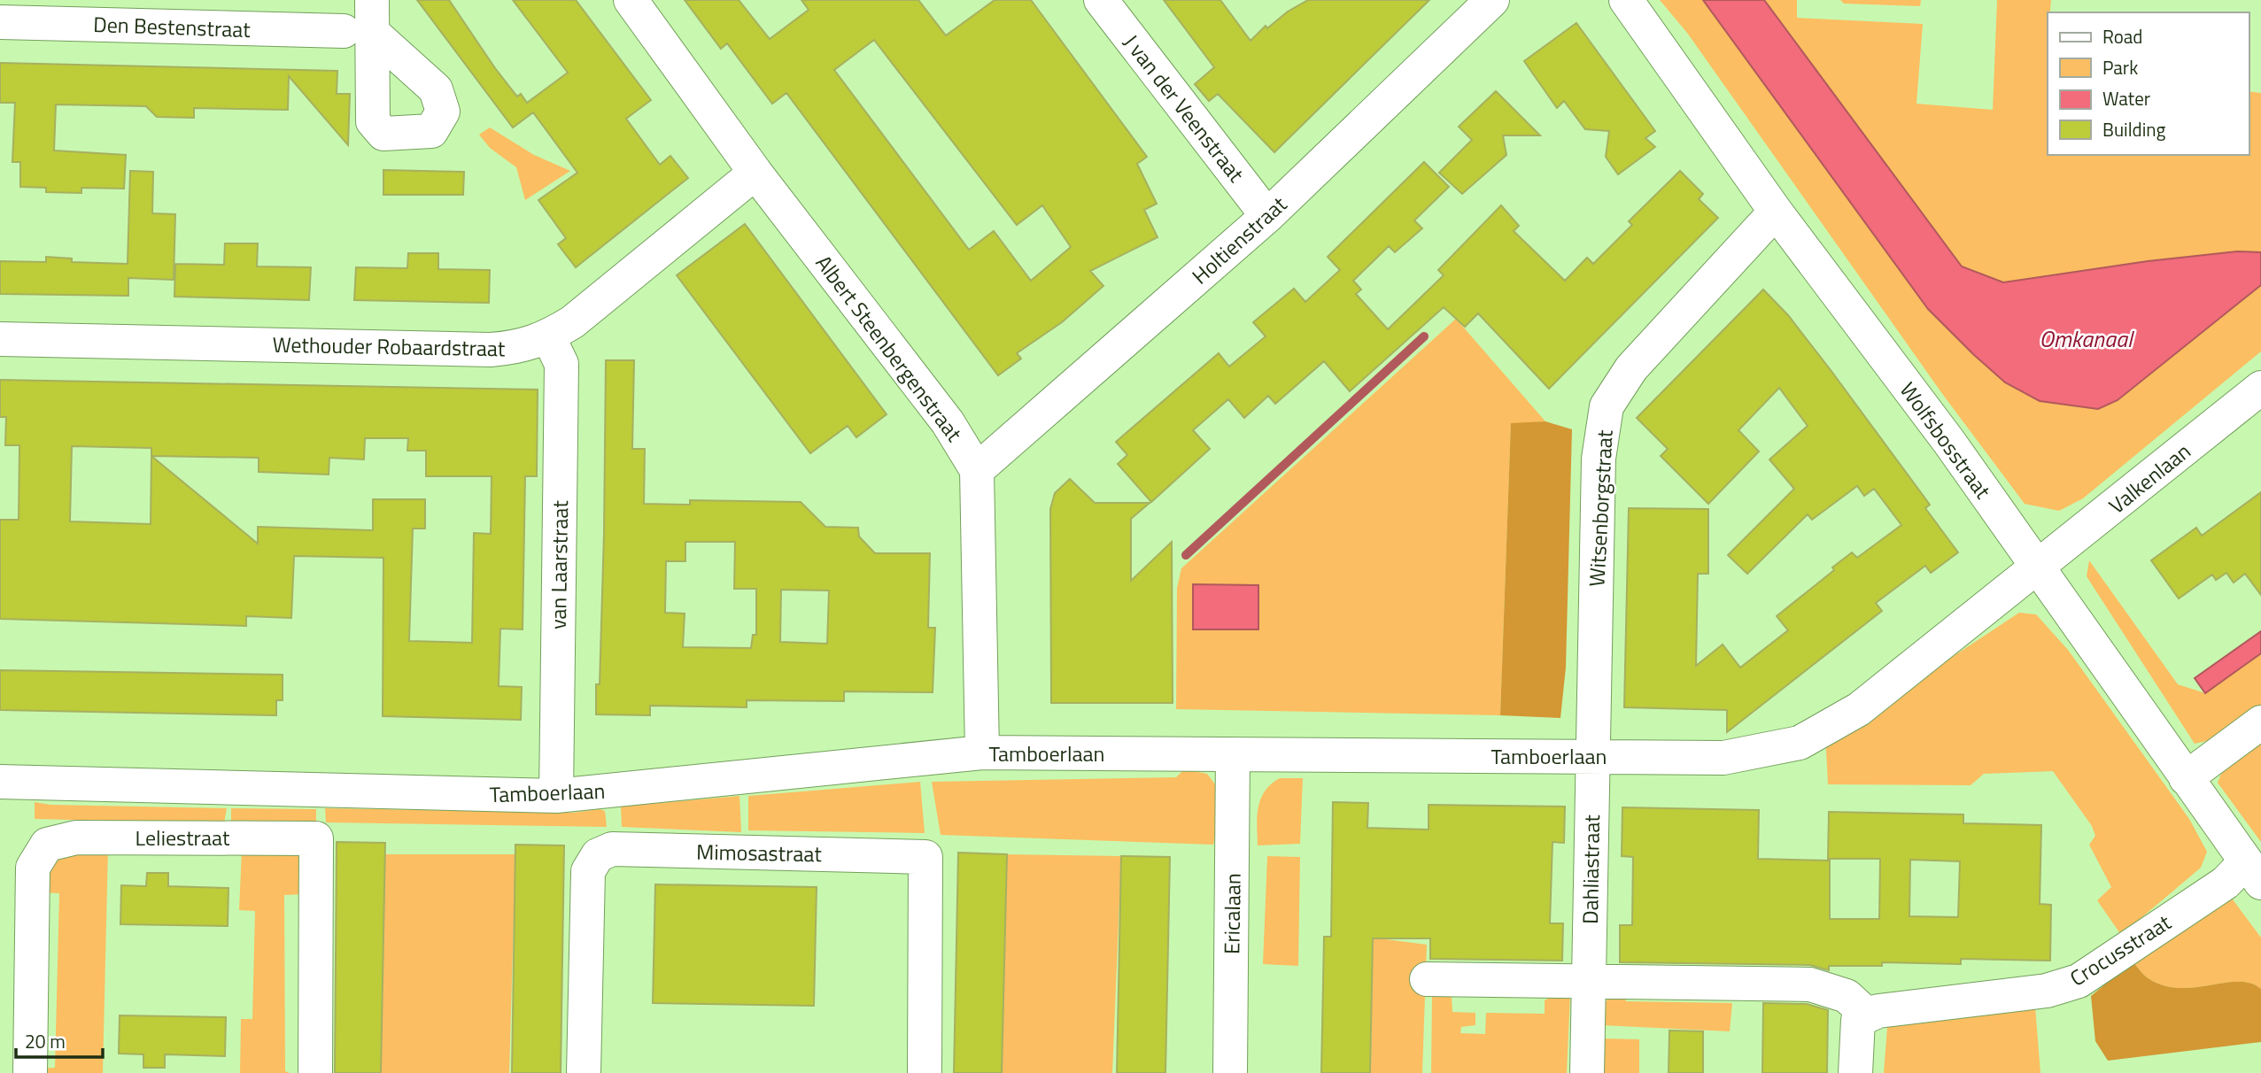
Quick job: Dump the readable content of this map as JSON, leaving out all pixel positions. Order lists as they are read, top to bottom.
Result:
{
  "streets": {
    "street": [
      "Den Bestenstraat",
      "J van der Veenstraat",
      "Holtienstraat",
      "Wethouder Robaardstraat",
      "Albert Steenbergenstraat",
      "Wolfsbosstraat",
      "Valkenlaan",
      "Witsenborgstraat",
      "van Laarstraat",
      "Tamboerlaan",
      "Leliestraat",
      "Mimosastraat",
      "Dahliastraat",
      "Ericalaan",
      "Crocusstraat"
    ]
  },
  "crossings": [
    ["J van der Veenstraat", "Holtienstraat"],
    ["Holtienstraat", "Albert Steenbergenstraat"],
    ["Wethouder Robaardstraat", "Albert Steenbergenstraat"],
    ["Wethouder Robaardstraat", "van Laarstraat"],
    ["Wolfsbosstraat", "Valkenlaan"],
    ["Wolfsbosstraat", "Witsenborgstraat"],
    ["Wolfsbosstraat", "Tamboerlaan"],
    ["Wolfsbosstraat", "Crocusstraat"],
    ["Valkenlaan", "Tamboerlaan"],
    ["Witsenborgstraat", "Tamboerlaan"],
    ["Witsenborgstraat", "Dahliastraat"],
    ["van Laarstraat", "Tamboerlaan"],
    ["Tamboerlaan", "Dahliastraat"],
    ["Tamboerlaan", "Ericalaan"]
  ],
  "water": ["Omkanaal"],
  "legend": [
    "Road",
    "Park",
    "Water",
    "Building"
  ],
  "scale_bar": "20 m"
}
